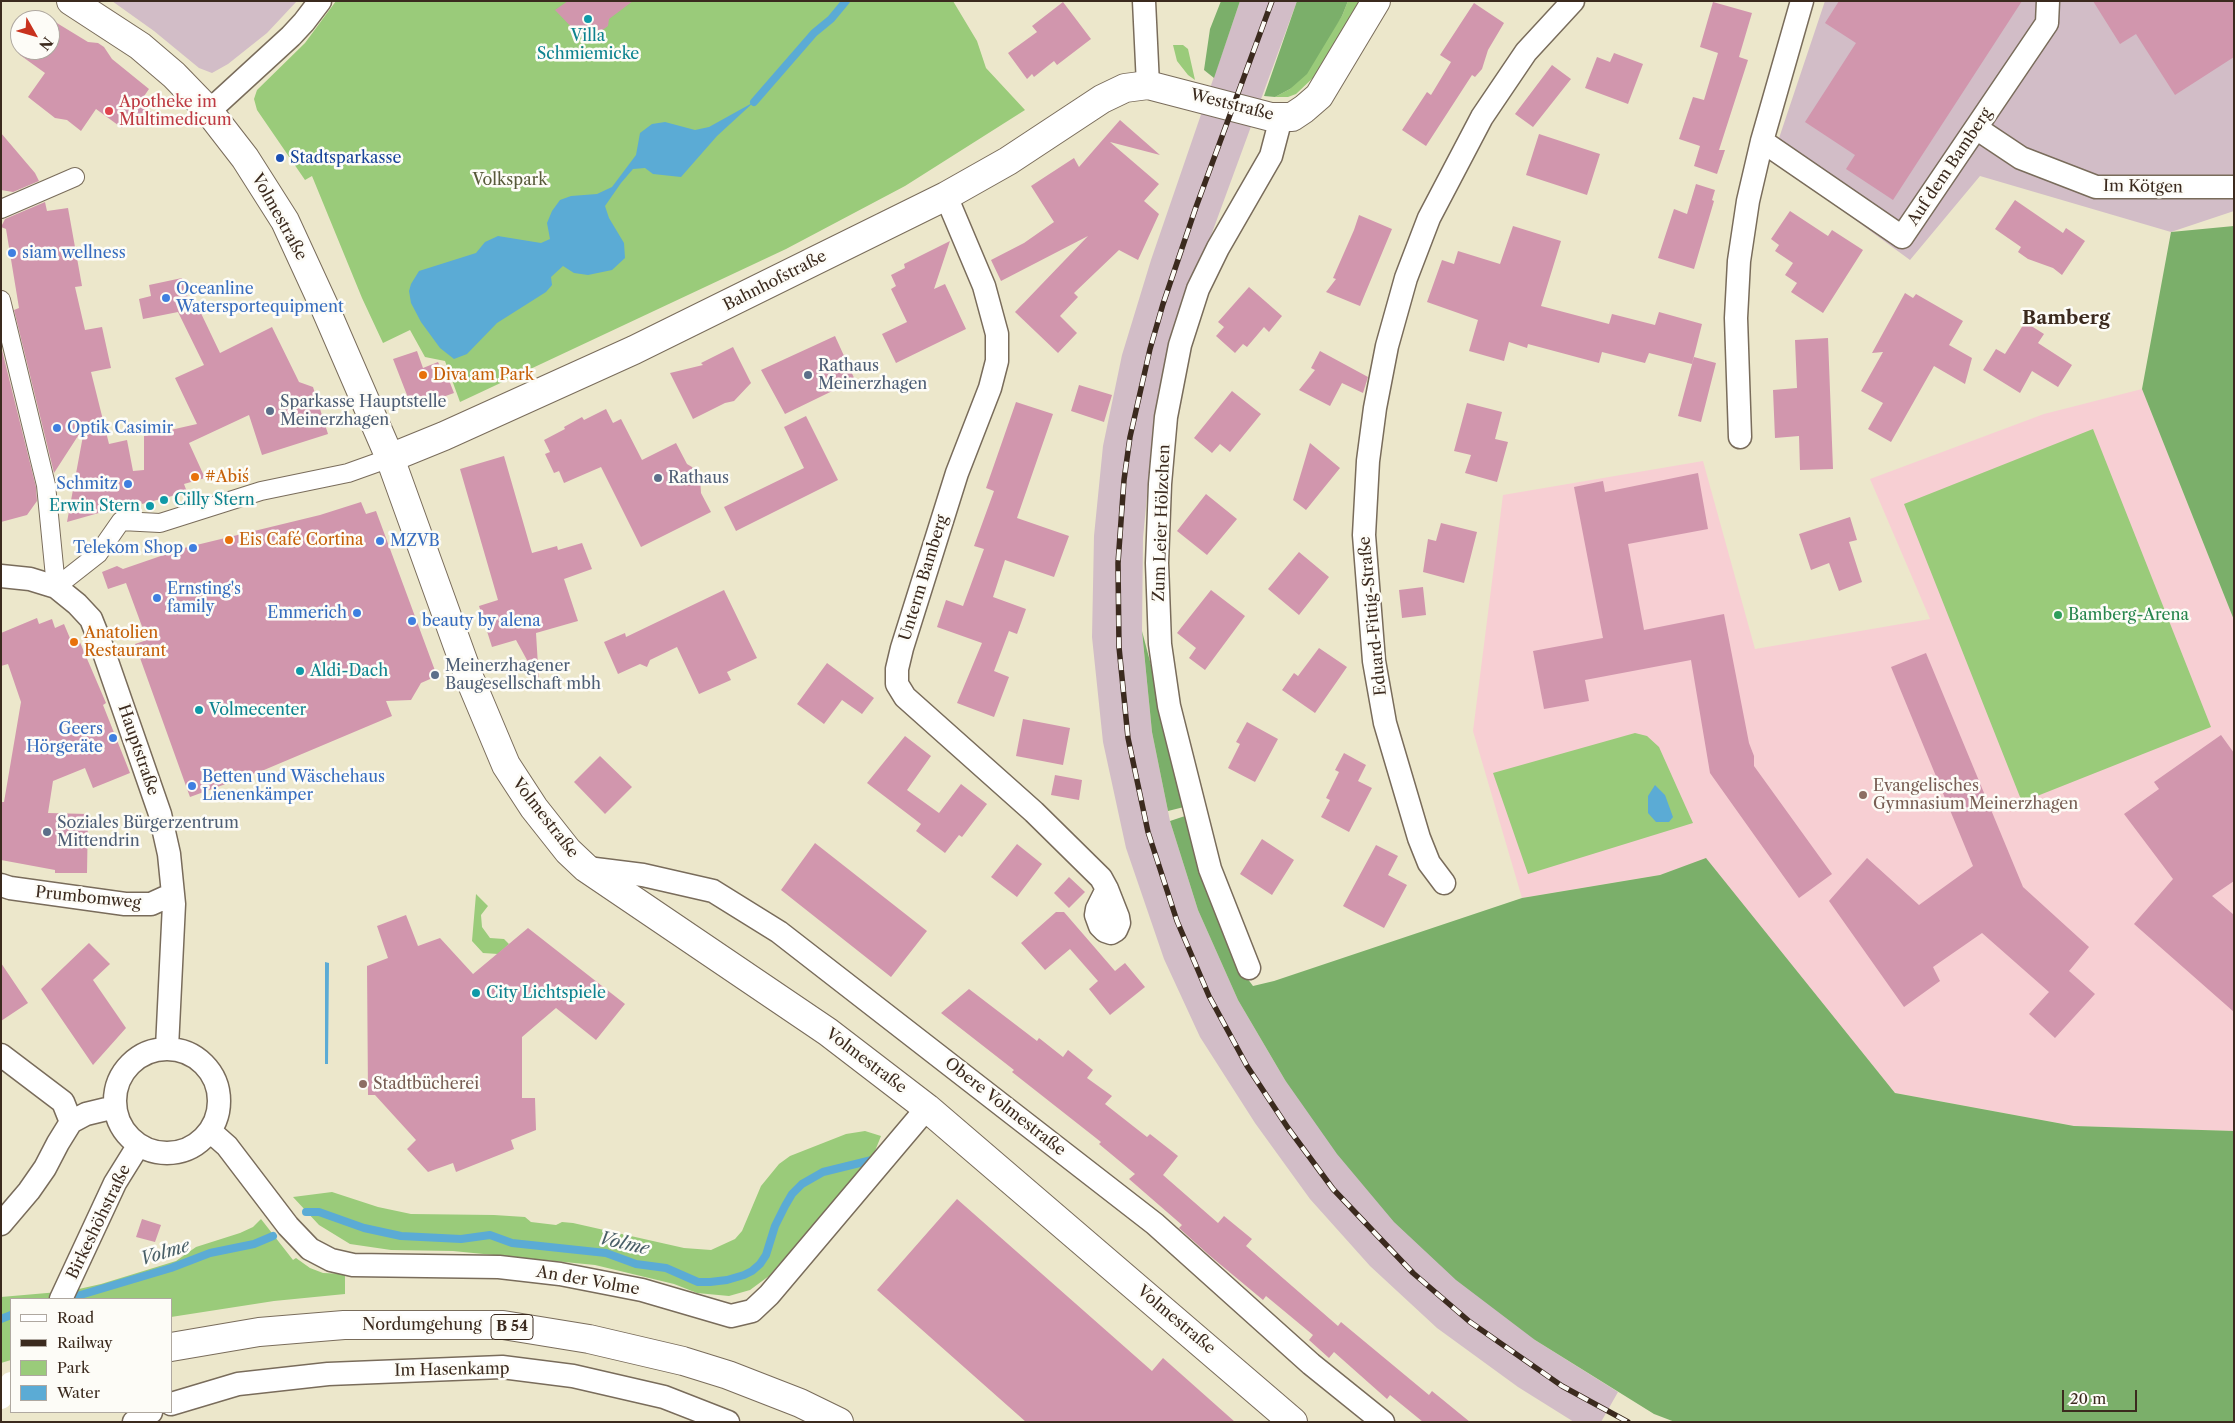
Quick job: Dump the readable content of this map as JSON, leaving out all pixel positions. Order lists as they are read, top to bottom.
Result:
{
  "streets": {
    "main road": [
      "Weststraße",
      "Volmestraße",
      "Bahnhofstraße",
      "Nordumgehung",
      "B 54"
    ],
    "street": [
      "Auf dem Bamberg",
      "Im Kötgen",
      "Zum Leier Hölzchen",
      "Unterm Bamberg",
      "Eduard-Fittig-Straße",
      "Hauptstraße",
      "Prumbomweg",
      "Obere Volmestraße",
      "Birkeshöhstraße",
      "An der Volme",
      "Im Hasenkamp"
    ]
  },
  "crossings": [
    ["Weststraße", "Bahnhofstraße"],
    ["Weststraße", "Zum Leier Hölzchen"],
    ["Auf dem Bamberg", "Im Kötgen"],
    ["Volmestraße", "Bahnhofstraße"],
    ["Volmestraße", "Obere Volmestraße"],
    ["Volmestraße", "An der Volme"],
    ["Bahnhofstraße", "Unterm Bamberg"],
    ["Hauptstraße", "Prumbomweg"],
    ["Hauptstraße", "Birkeshöhstraße"],
    ["Hauptstraße", "An der Volme"],
    ["Birkeshöhstraße", "An der Volme"]
  ],
  "districts": ["Bamberg"],
  "water": ["Volme"],
  "parks": ["Volkspark"],
  "places": [
    "Villa Schmiemicke",
    "Apotheke im Multimedicum",
    "Stadtsparkasse",
    "siam wellness",
    "Oceanline Watersportequipment",
    "Diva am Park",
    "Rathaus Meinerzhagen",
    "Sparkasse Hauptstelle Meinerzhagen",
    "Optik Casimir",
    "#Abiś",
    "Rathaus",
    "Schmitz",
    "Cilly Stern",
    "Erwin Stern",
    "Eis Café Cortina",
    "MZVB",
    "Telekom Shop",
    "Ernsting's family",
    "Emmerich",
    "Bamberg-Arena",
    "beauty by alena",
    "Anatolien Restaurant",
    "Aldi-Dach",
    "Meinerzhagener Baugesellschaft mbh",
    "Volmecenter",
    "Geers Hörgeräte",
    "Betten und Wäschehaus Lienenkämper",
    "Evangelisches Gymnasium Meinerzhagen",
    "Soziales Bürgerzentrum Mittendrin",
    "City Lichtspiele",
    "Stadtbücherei"
  ],
  "legend": [
    "Road",
    "Railway",
    "Park",
    "Water"
  ],
  "scale_bar": "20 m",
  "north": "bottom right"
}
